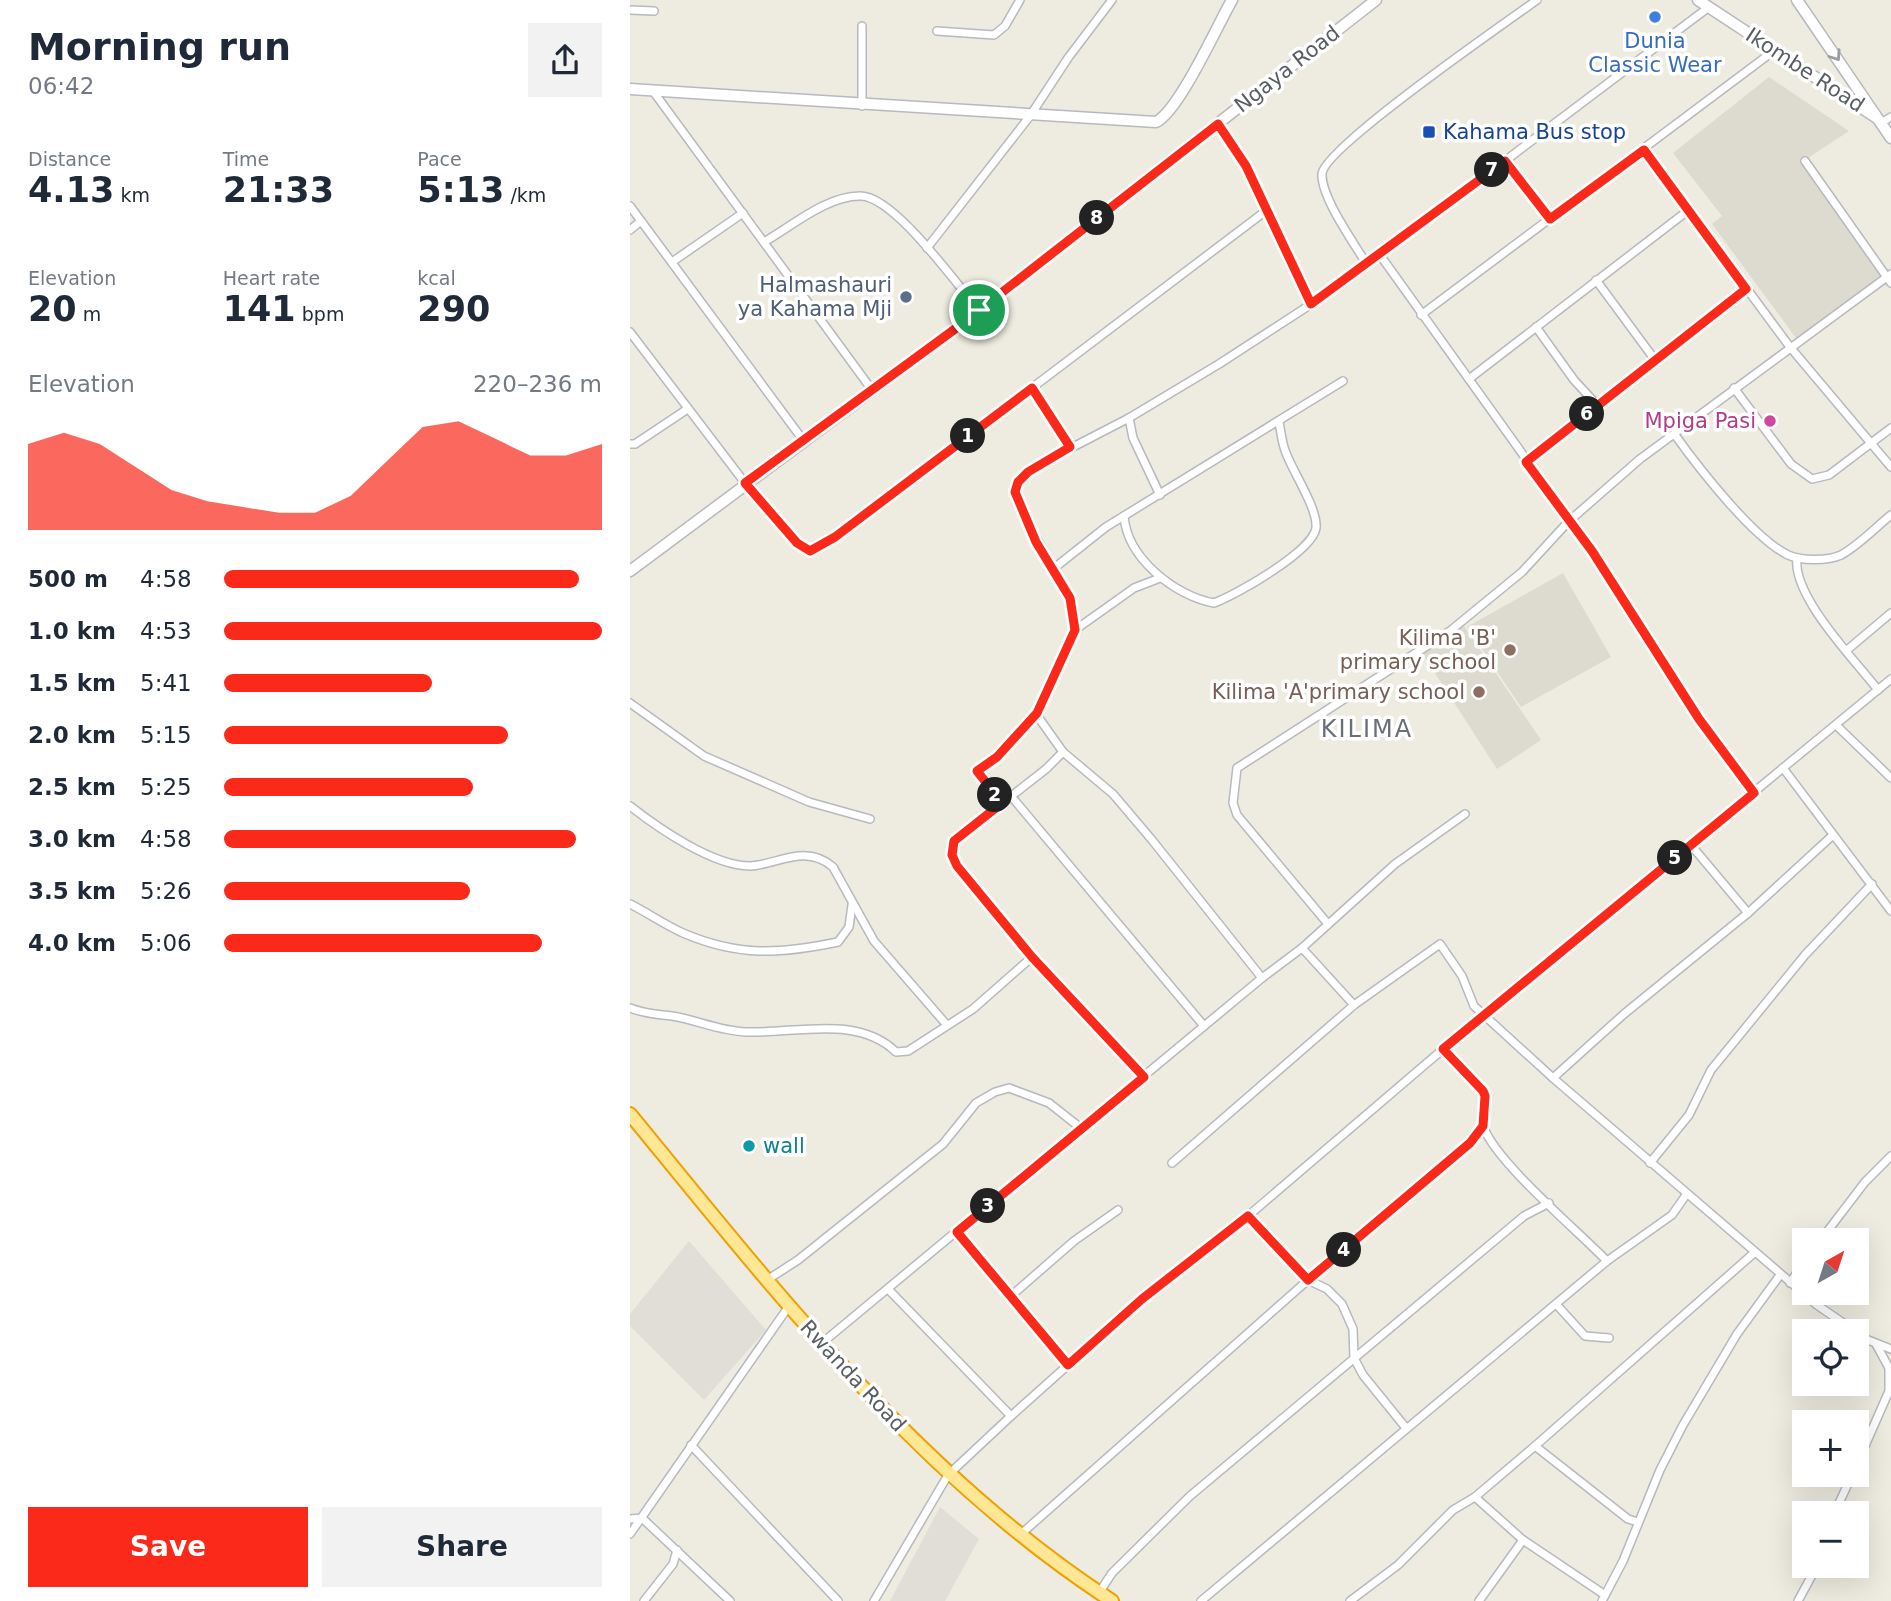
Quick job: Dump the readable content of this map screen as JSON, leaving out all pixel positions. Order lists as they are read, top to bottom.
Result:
{
  "streets": {
    "highway": ["Rwanda Road"],
    "street": ["Ngaya Road", "Ikombe Road"]
  },
  "districts": ["KILIMA"],
  "places": {
    "other": [
      "Dunia Classic Wear",
      "Halmashauri ya Kahama Mji",
      "Mpiga Pasi",
      "Kilima 'B' primary school",
      "Kilima 'A'primary school",
      "wall"
    ],
    "transit": ["Kahama Bus stop"]
  },
  "north": "top right",
  "page": {
    "heading": ["Morning run", "06:42"],
    "stats": [
      ["Distance", "4.13 km"],
      ["Time", "21:33"],
      ["Pace", "5:13 /km"],
      ["Elevation", "20 m"],
      ["Heart rate", "141 bpm"],
      ["kcal", "290"]
    ],
    "pins": [
      "7",
      "8",
      "6",
      "1",
      "2",
      "5",
      "3",
      "4"
    ],
    "chart": ["Elevation", "220–236 m"],
    "list": [
      {
        "name": "500 m",
        "note": "4:58"
      },
      {
        "name": "1.0 km",
        "note": "4:53"
      },
      {
        "name": "1.5 km",
        "note": "5:41"
      },
      {
        "name": "2.0 km",
        "note": "5:15"
      },
      {
        "name": "2.5 km",
        "note": "5:25"
      },
      {
        "name": "3.0 km",
        "note": "4:58"
      },
      {
        "name": "3.5 km",
        "note": "5:26"
      },
      {
        "name": "4.0 km",
        "note": "5:06"
      }
    ],
    "map_buttons": ["+", "−"],
    "buttons": ["Save", "Share"]
  }
}
